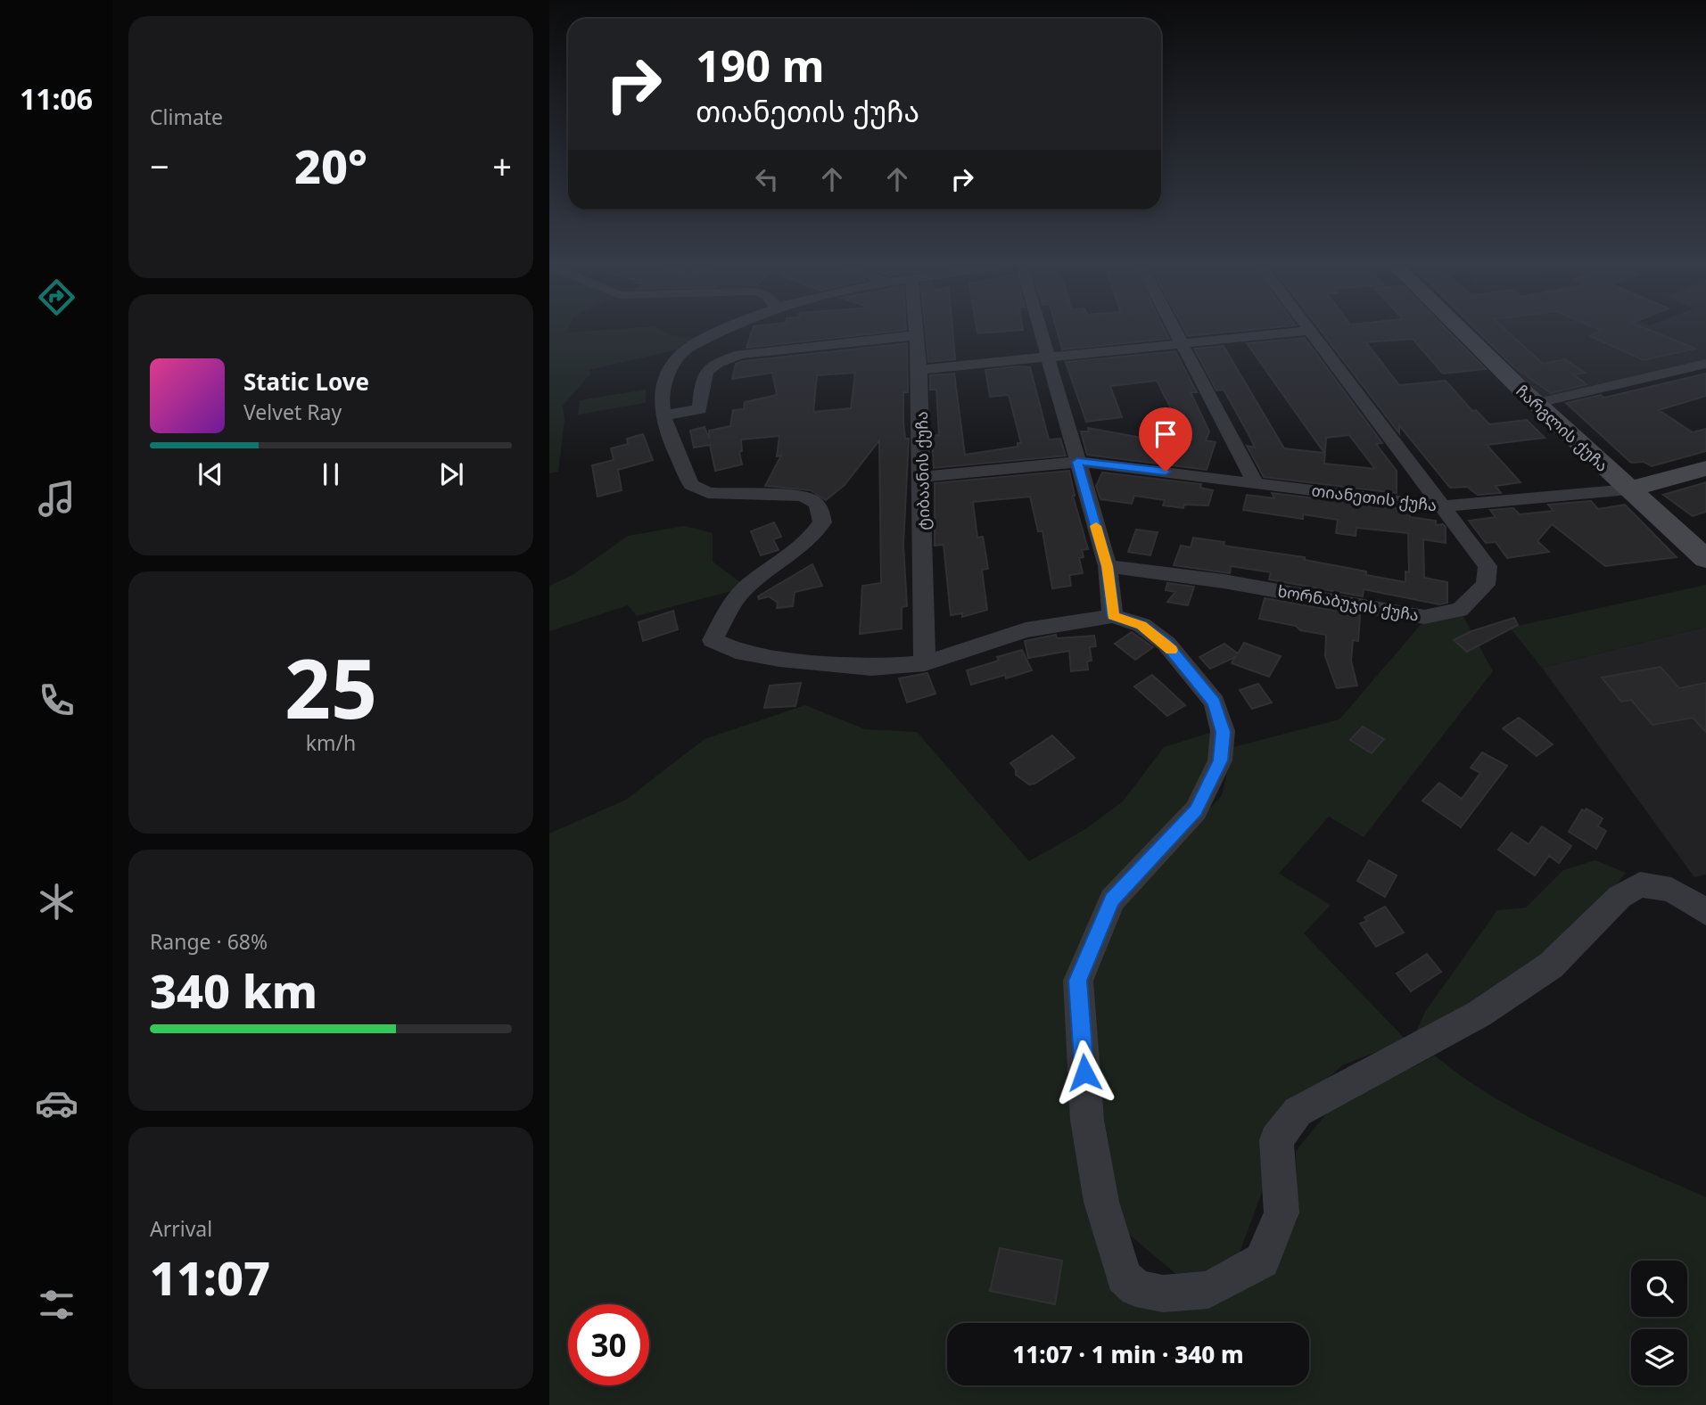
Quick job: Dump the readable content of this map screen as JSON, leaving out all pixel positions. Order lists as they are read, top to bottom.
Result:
{
  "streets": {
    "street": [
      "ჩარგლის ქუჩა",
      "ტიბაანის ქუჩა",
      "თიანეთის ქუჩა",
      "ხორნაბუჯის ქუჩა"
    ]
  },
  "crossings": [
    ["ჩარგლის ქუჩა", "თიანეთის ქუჩა"],
    ["ტიბაანის ქუჩა", "თიანეთის ქუჩა"],
    ["თიანეთის ქუჩა", "ხორნაბუჯის ქუჩა"]
  ],
  "page": {
    "tabs": "11:06",
    "tile": [
      "Climate",
      ["25", "km/h"],
      ["Range · 68%", "340 km"],
      ["Arrival", "11:07"]
    ],
    "turn": ["190 m", "თიანეთის ქუჩა"],
    "heat": ["−", "20°", "+"],
    "song": ["Static Love", "Velvet Ray"],
    "limit": "30",
    "trip": "11:07 · 1 min · 340 m"
  }
}
